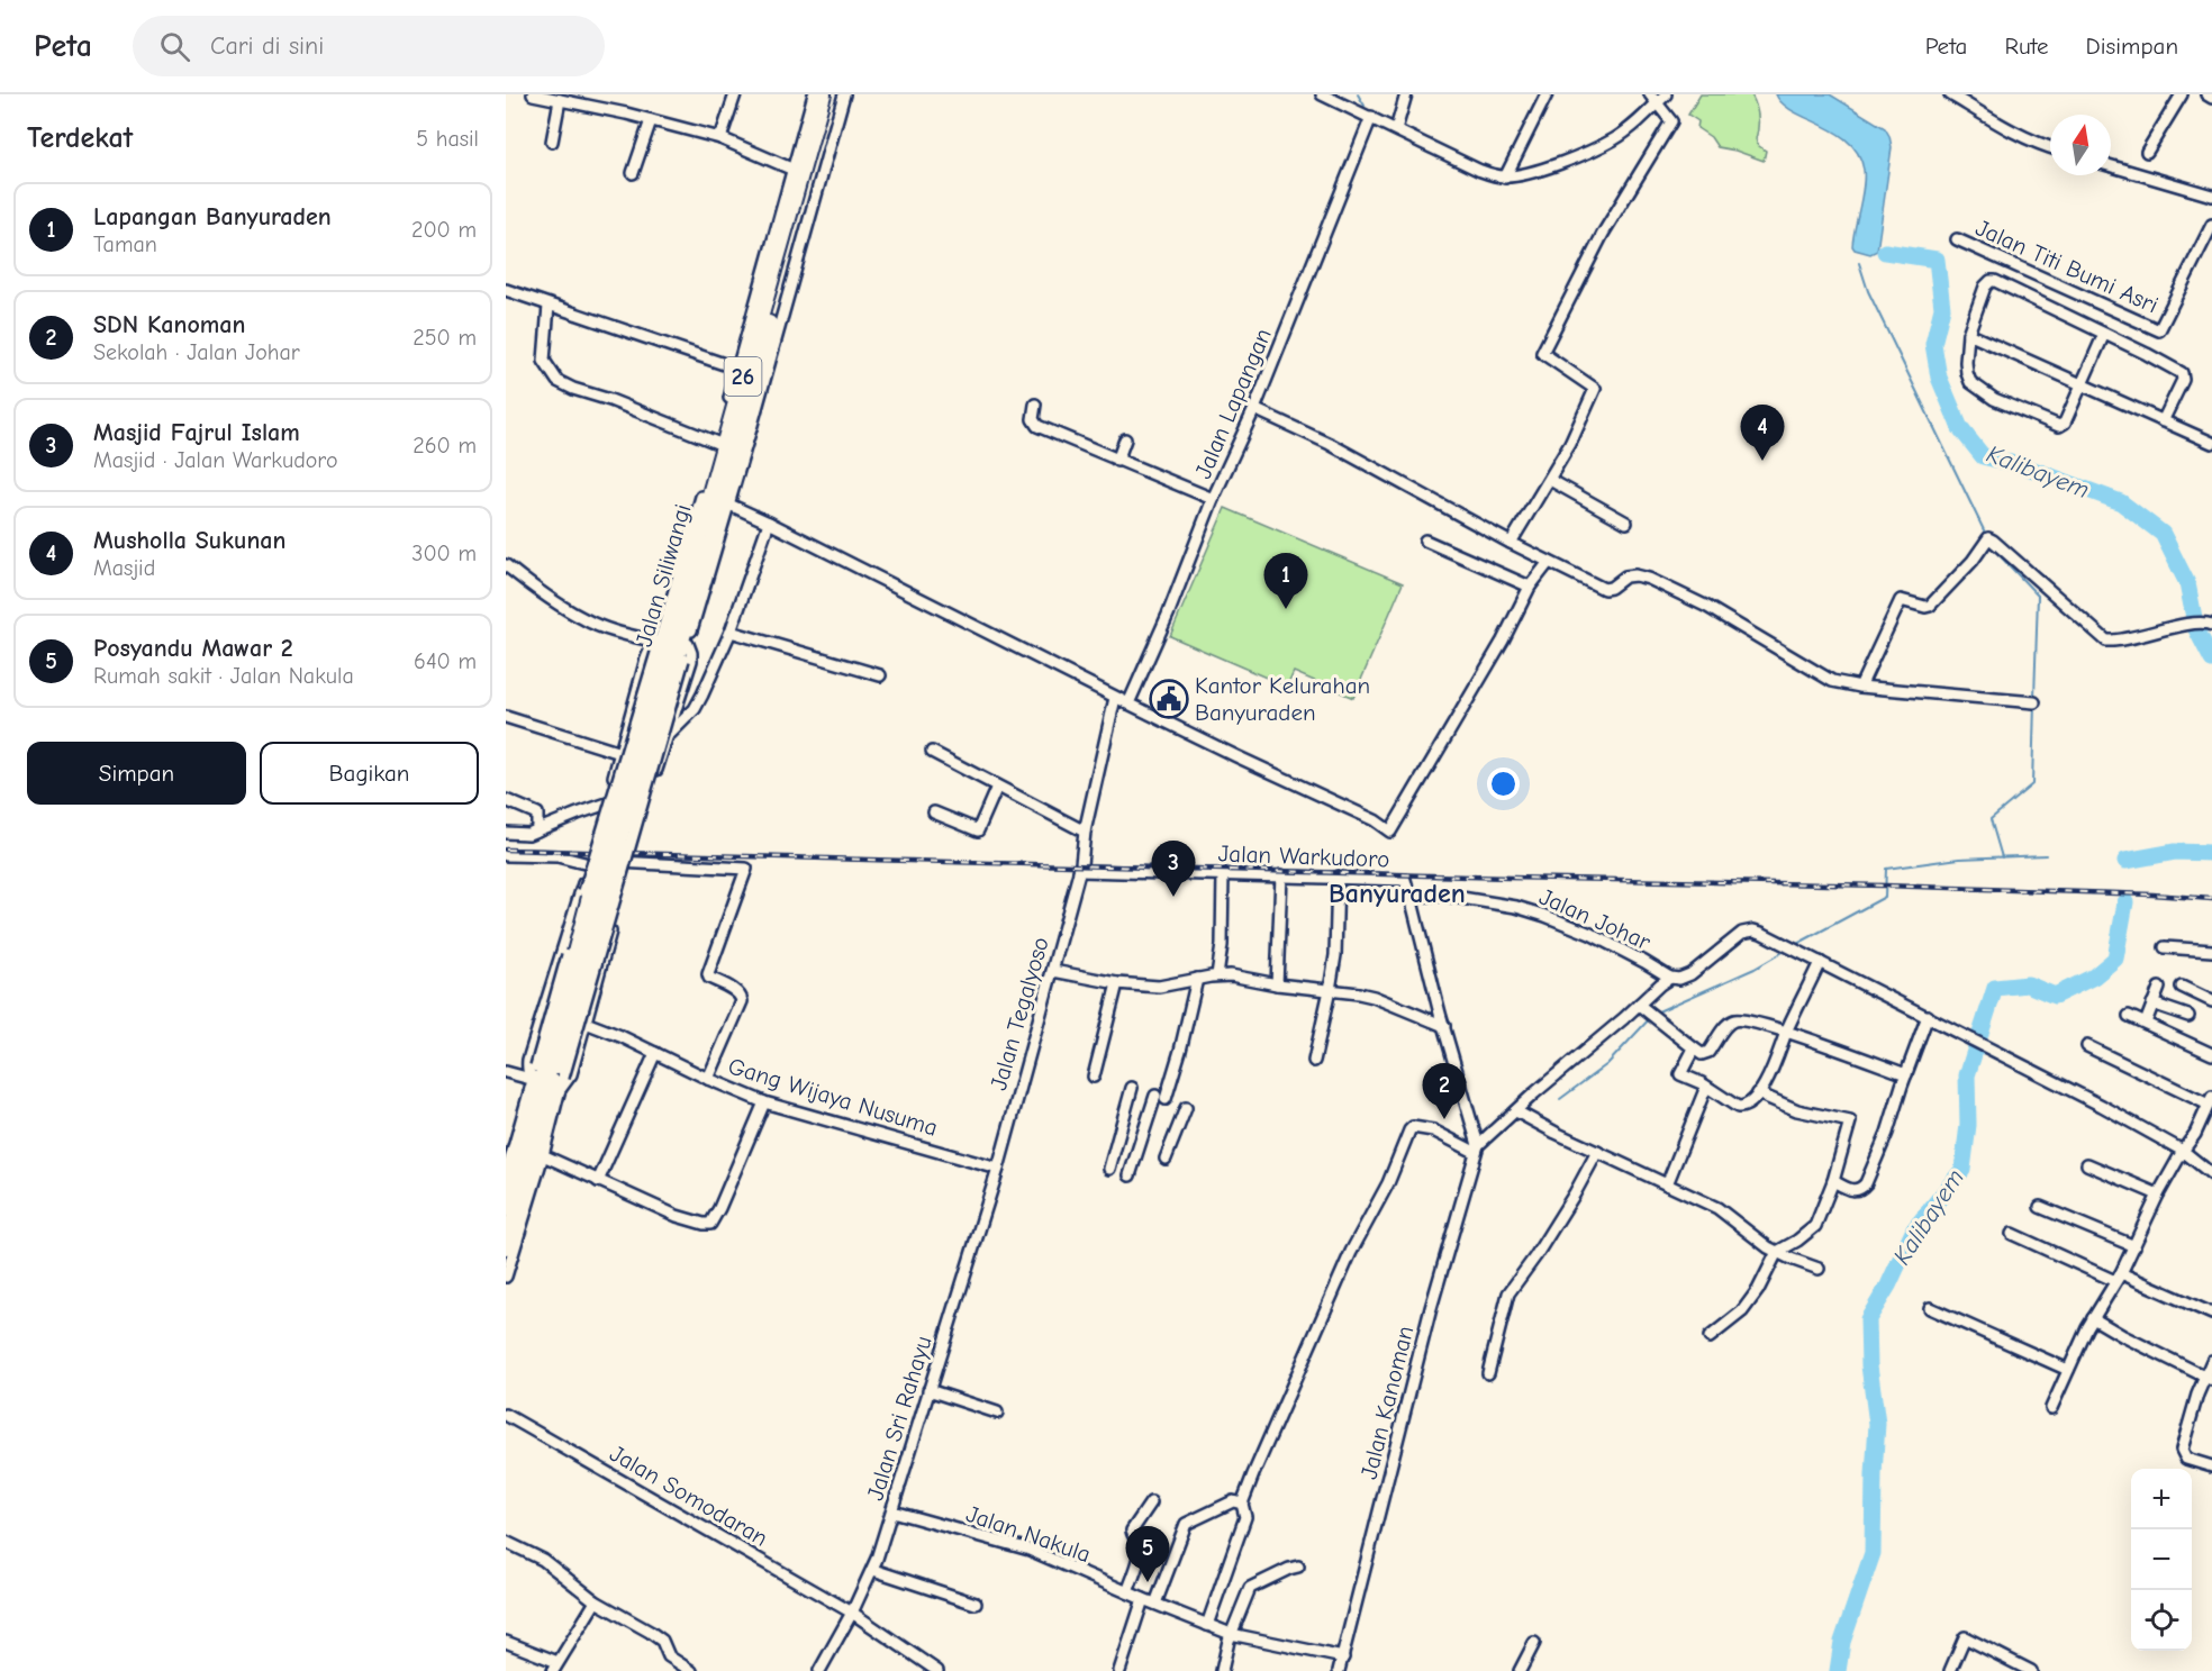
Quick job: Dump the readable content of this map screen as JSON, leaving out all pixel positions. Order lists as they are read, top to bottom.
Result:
{
  "streets": {
    "highway": ["26", "Jalan Siliwangi"],
    "street": [
      "Jalan Titi Bumi Asri",
      "Jalan Lapangan",
      "Jalan Warkudoro",
      "Jalan Johar",
      "Jalan Tegalyoso",
      "Gang Wijaya Nusuma",
      "Jalan Kanoman",
      "Jalan Sri Rahayu",
      "Jalan Somodaran",
      "Jalan Nakula"
    ]
  },
  "crossings": [
    ["26", "Jalan Siliwangi"],
    ["Jalan Warkudoro", "Jalan Johar"],
    ["Jalan Warkudoro", "Jalan Tegalyoso"],
    ["Jalan Tegalyoso", "Gang Wijaya Nusuma"],
    ["Jalan Tegalyoso", "Jalan Sri Rahayu"],
    ["Gang Wijaya Nusuma", "Jalan Sri Rahayu"],
    ["Jalan Kanoman", "Jalan Nakula"],
    ["Jalan Sri Rahayu", "Jalan Somodaran"],
    ["Jalan Sri Rahayu", "Jalan Nakula"]
  ],
  "districts": ["Banyuraden"],
  "water": ["Kalibayem"],
  "places": {
    "public building": ["Kantor Kelurahan Banyuraden"]
  },
  "north": "top",
  "page": {
    "header": "Peta",
    "search": "Cari di sini",
    "nav": ["Peta", "Rute", "Disimpan"],
    "heading": ["Terdekat", "5 hasil"],
    "list": [
      {
        "mark": "1",
        "name": "Lapangan Banyuraden",
        "note": "Taman",
        "value": "200 m"
      },
      {
        "mark": "2",
        "name": "SDN Kanoman",
        "note": "Sekolah · Jalan Johar",
        "value": "250 m"
      },
      {
        "mark": "3",
        "name": "Masjid Fajrul Islam",
        "note": "Masjid · Jalan Warkudoro",
        "value": "260 m"
      },
      {
        "mark": "4",
        "name": "Musholla Sukunan",
        "note": "Masjid",
        "value": "300 m"
      },
      {
        "mark": "5",
        "name": "Posyandu Mawar 2",
        "note": "Rumah sakit · Jalan Nakula",
        "value": "640 m"
      }
    ],
    "pins": [
      "4",
      "1",
      "3",
      "2",
      "5"
    ],
    "buttons": ["Simpan", "Bagikan"],
    "map_buttons": ["+", "−"]
  }
}
